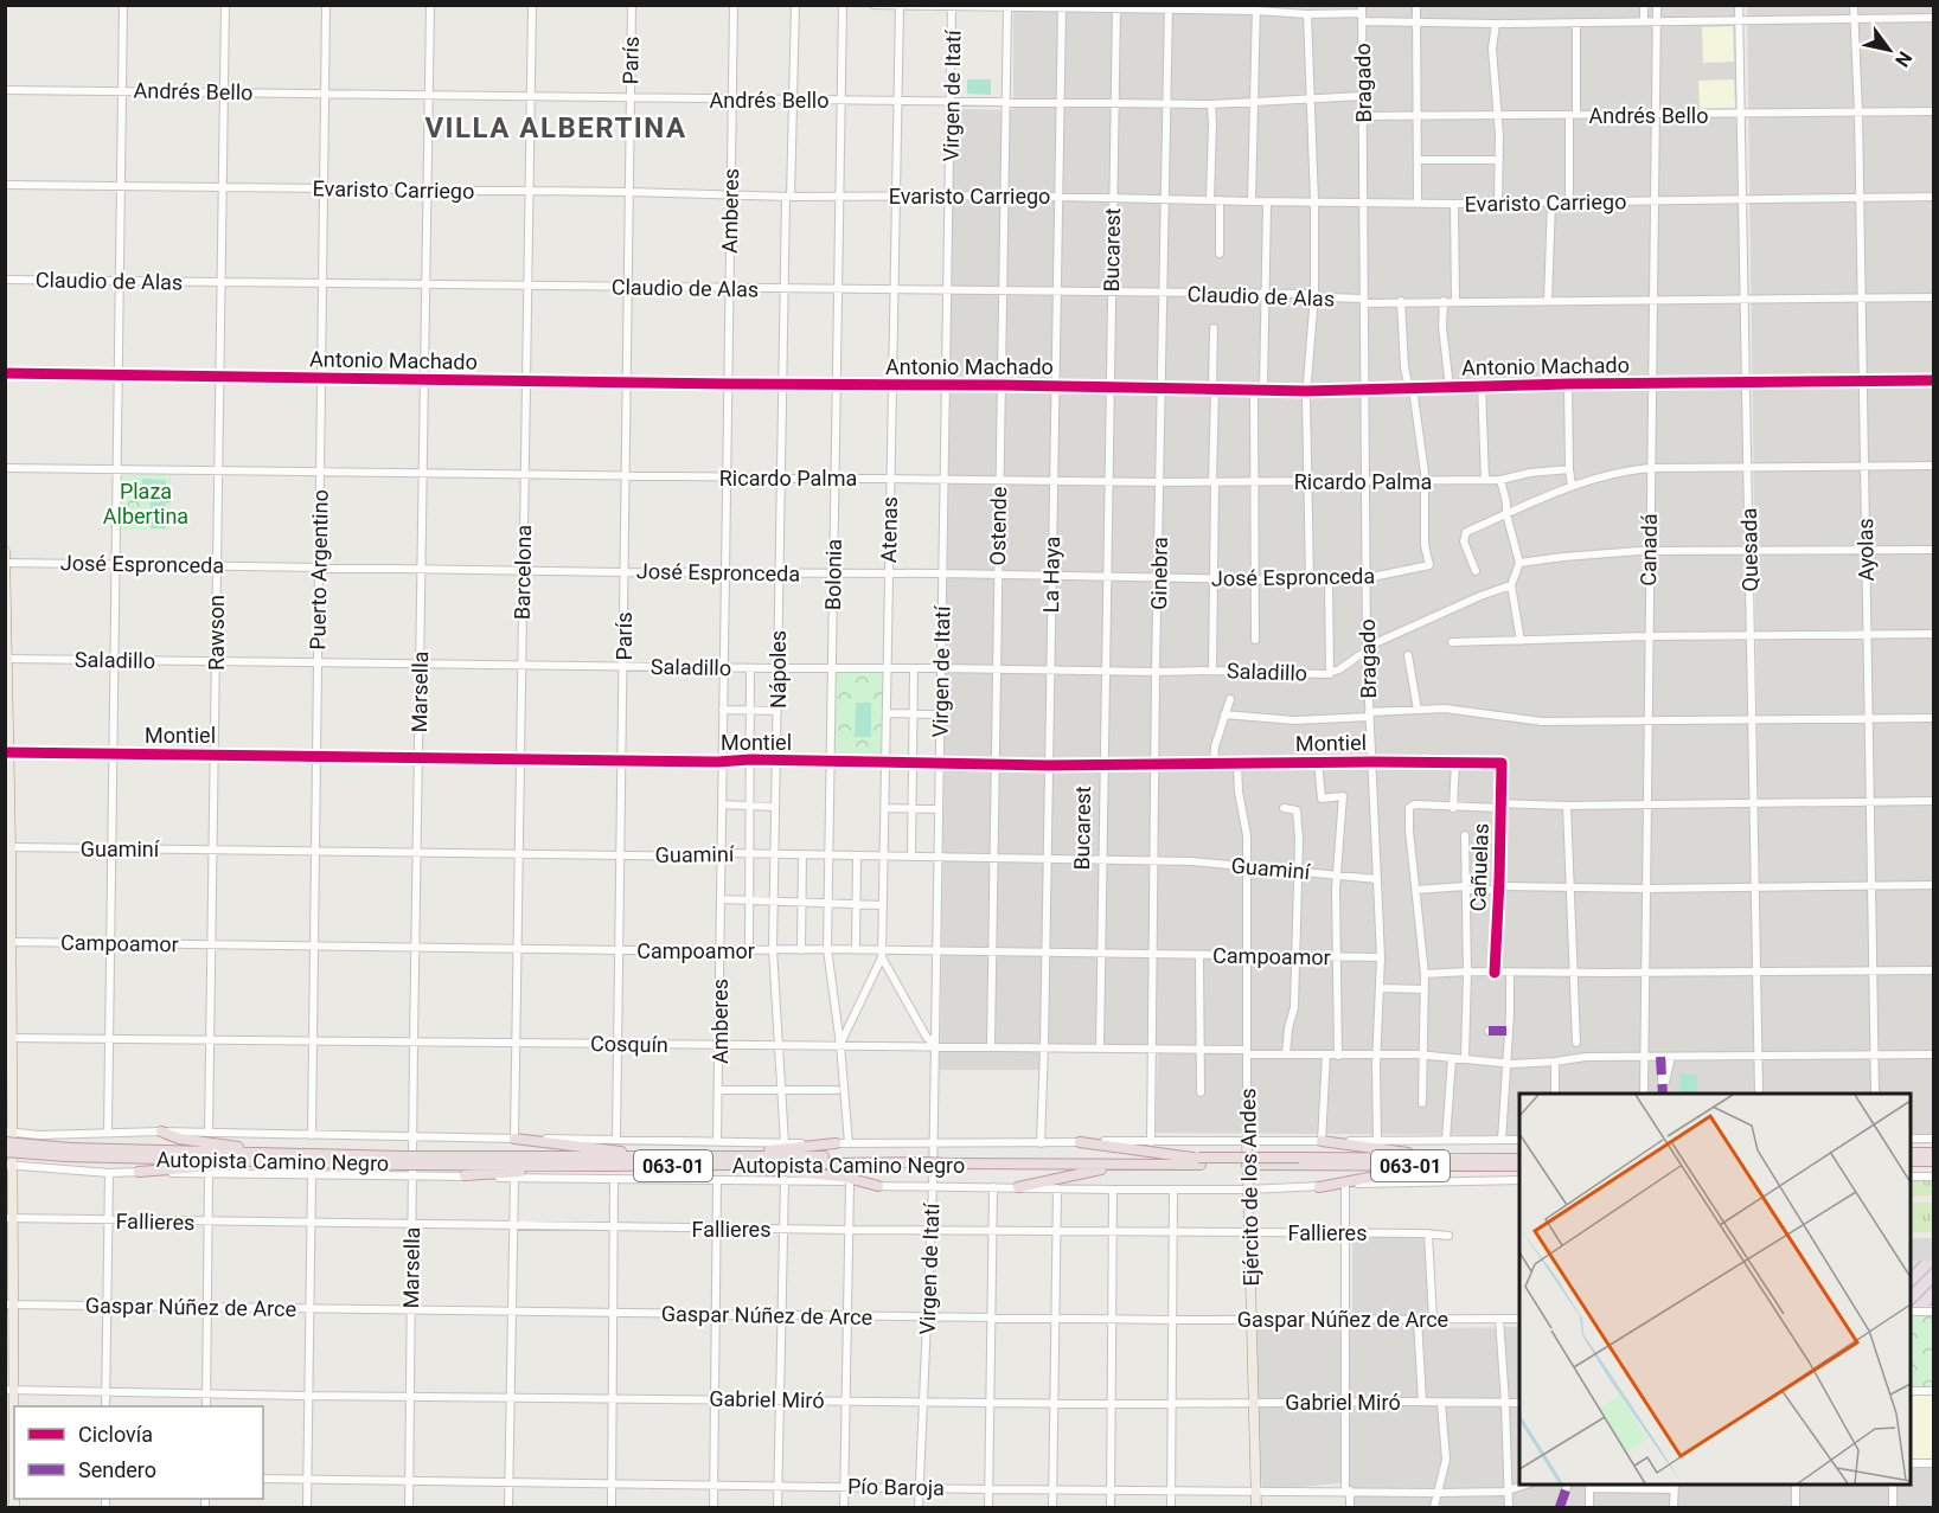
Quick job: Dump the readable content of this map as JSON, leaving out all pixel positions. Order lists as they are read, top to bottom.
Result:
{
  "streets": {
    "highway": ["Autopista Camino Negro", "063-01"],
    "main road": ["Ejército de los Andes"],
    "street": [
      "París",
      "Bragado",
      "Andrés Bello",
      "Virgen de Itatí",
      "Evaristo Carriego",
      "Amberes",
      "Bucarest",
      "Claudio de Alas",
      "Antonio Machado",
      "Ricardo Palma",
      "Ostende",
      "Atenas",
      "Canadá",
      "Quesada",
      "Ayolas",
      "José Espronceda",
      "Puerto Argentino",
      "Barcelona",
      "Ginebra",
      "Bolonia",
      "La Haya",
      "Rawson",
      "Saladillo",
      "Nápoles",
      "Marsella",
      "Montiel",
      "Guaminí",
      "Cañuelas",
      "Campoamor",
      "Cosquín",
      "Fallieres",
      "Gaspar Núñez de Arce",
      "Gabriel Miró",
      "Pío Baroja"
    ]
  },
  "crossings": [
    ["París", "Andrés Bello"],
    ["París", "Evaristo Carriego"],
    ["París", "Claudio de Alas"],
    ["París", "Antonio Machado"],
    ["París", "Ricardo Palma"],
    ["París", "José Espronceda"],
    ["París", "Saladillo"],
    ["París", "Montiel"],
    ["París", "Guaminí"],
    ["París", "Campoamor"],
    ["París", "Cosquín"],
    ["Bragado", "Andrés Bello"],
    ["Bragado", "Evaristo Carriego"],
    ["Bragado", "Claudio de Alas"],
    ["Bragado", "Antonio Machado"],
    ["Bragado", "Ricardo Palma"],
    ["Bragado", "José Espronceda"],
    ["Bragado", "Saladillo"],
    ["Bragado", "Montiel"],
    ["Bragado", "Guaminí"],
    ["Bragado", "Campoamor"],
    ["Bragado", "Cosquín"],
    ["Andrés Bello", "Virgen de Itatí"],
    ["Andrés Bello", "Amberes"],
    ["Andrés Bello", "Bucarest"],
    ["Andrés Bello", "Ostende"],
    ["Andrés Bello", "Atenas"],
    ["Andrés Bello", "Canadá"],
    ["Andrés Bello", "Quesada"],
    ["Andrés Bello", "Ayolas"],
    ["Andrés Bello", "Puerto Argentino"],
    ["Andrés Bello", "Barcelona"],
    ["Andrés Bello", "Ginebra"],
    ["Andrés Bello", "Bolonia"],
    ["Andrés Bello", "La Haya"],
    ["Andrés Bello", "Rawson"],
    ["Andrés Bello", "Nápoles"],
    ["Andrés Bello", "Marsella"],
    ["Virgen de Itatí", "Evaristo Carriego"],
    ["Virgen de Itatí", "Claudio de Alas"],
    ["Virgen de Itatí", "Antonio Machado"],
    ["Virgen de Itatí", "Ricardo Palma"],
    ["Virgen de Itatí", "José Espronceda"],
    ["Virgen de Itatí", "Saladillo"],
    ["Virgen de Itatí", "Montiel"],
    ["Virgen de Itatí", "Guaminí"],
    ["Virgen de Itatí", "Campoamor"],
    ["Virgen de Itatí", "Cosquín"],
    ["Virgen de Itatí", "Fallieres"],
    ["Virgen de Itatí", "Gaspar Núñez de Arce"],
    ["Virgen de Itatí", "Gabriel Miró"],
    ["Virgen de Itatí", "Pío Baroja"],
    ["Evaristo Carriego", "Amberes"],
    ["Evaristo Carriego", "Bucarest"],
    ["Evaristo Carriego", "Ostende"],
    ["Evaristo Carriego", "Atenas"],
    ["Evaristo Carriego", "Canadá"],
    ["Evaristo Carriego", "Quesada"],
    ["Evaristo Carriego", "Ayolas"],
    ["Evaristo Carriego", "Puerto Argentino"],
    ["Evaristo Carriego", "Barcelona"],
    ["Evaristo Carriego", "Ginebra"],
    ["Evaristo Carriego", "Bolonia"],
    ["Evaristo Carriego", "La Haya"],
    ["Evaristo Carriego", "Rawson"],
    ["Evaristo Carriego", "Nápoles"],
    ["Evaristo Carriego", "Marsella"],
    ["Amberes", "Claudio de Alas"],
    ["Amberes", "Antonio Machado"],
    ["Amberes", "Ricardo Palma"],
    ["Amberes", "José Espronceda"],
    ["Amberes", "Saladillo"],
    ["Amberes", "Montiel"],
    ["Amberes", "Guaminí"],
    ["Amberes", "Campoamor"],
    ["Amberes", "Cosquín"],
    ["Bucarest", "Claudio de Alas"],
    ["Bucarest", "Antonio Machado"],
    ["Bucarest", "Ricardo Palma"],
    ["Bucarest", "José Espronceda"],
    ["Bucarest", "Saladillo"],
    ["Bucarest", "Montiel"],
    ["Bucarest", "Guaminí"],
    ["Bucarest", "Campoamor"],
    ["Bucarest", "Cosquín"],
    ["Claudio de Alas", "Ostende"],
    ["Claudio de Alas", "Atenas"],
    ["Claudio de Alas", "Canadá"],
    ["Claudio de Alas", "Quesada"],
    ["Claudio de Alas", "Ayolas"],
    ["Claudio de Alas", "Puerto Argentino"],
    ["Claudio de Alas", "Barcelona"],
    ["Claudio de Alas", "Ginebra"],
    ["Claudio de Alas", "Bolonia"],
    ["Claudio de Alas", "La Haya"],
    ["Claudio de Alas", "Rawson"],
    ["Claudio de Alas", "Nápoles"],
    ["Claudio de Alas", "Marsella"],
    ["Antonio Machado", "Ostende"],
    ["Antonio Machado", "Atenas"],
    ["Antonio Machado", "Canadá"],
    ["Antonio Machado", "Quesada"],
    ["Antonio Machado", "Ayolas"],
    ["Antonio Machado", "Puerto Argentino"],
    ["Antonio Machado", "Barcelona"],
    ["Antonio Machado", "Ginebra"],
    ["Antonio Machado", "Bolonia"],
    ["Antonio Machado", "La Haya"],
    ["Antonio Machado", "Rawson"],
    ["Antonio Machado", "Nápoles"],
    ["Antonio Machado", "Marsella"],
    ["Ricardo Palma", "Ostende"],
    ["Ricardo Palma", "Atenas"],
    ["Ricardo Palma", "José Espronceda"],
    ["Ricardo Palma", "Puerto Argentino"],
    ["Ricardo Palma", "Barcelona"],
    ["Ricardo Palma", "Ginebra"],
    ["Ricardo Palma", "Bolonia"],
    ["Ricardo Palma", "La Haya"],
    ["Ricardo Palma", "Rawson"],
    ["Ricardo Palma", "Nápoles"],
    ["Ricardo Palma", "Marsella"],
    ["Ostende", "José Espronceda"],
    ["Ostende", "Saladillo"],
    ["Ostende", "Montiel"],
    ["Ostende", "Guaminí"],
    ["Ostende", "Campoamor"],
    ["Ostende", "Cosquín"],
    ["Atenas", "José Espronceda"],
    ["Atenas", "Bolonia"],
    ["Atenas", "Saladillo"],
    ["Atenas", "Montiel"],
    ["Atenas", "Guaminí"],
    ["Atenas", "Campoamor"],
    ["Atenas", "Cosquín"],
    ["Canadá", "Cosquín"],
    ["Quesada", "Cosquín"],
    ["Ayolas", "Cosquín"],
    ["José Espronceda", "Puerto Argentino"],
    ["José Espronceda", "Barcelona"],
    ["José Espronceda", "Ginebra"],
    ["José Espronceda", "Bolonia"],
    ["José Espronceda", "La Haya"],
    ["José Espronceda", "Rawson"],
    ["José Espronceda", "Nápoles"],
    ["José Espronceda", "Marsella"],
    ["Puerto Argentino", "Saladillo"],
    ["Puerto Argentino", "Montiel"],
    ["Puerto Argentino", "Guaminí"],
    ["Puerto Argentino", "Campoamor"],
    ["Puerto Argentino", "Cosquín"],
    ["Barcelona", "Saladillo"],
    ["Barcelona", "Montiel"],
    ["Barcelona", "Guaminí"],
    ["Barcelona", "Campoamor"],
    ["Barcelona", "Cosquín"],
    ["Ginebra", "Saladillo"],
    ["Ginebra", "Montiel"],
    ["Ginebra", "Guaminí"],
    ["Ginebra", "Campoamor"],
    ["Ginebra", "Cosquín"],
    ["Bolonia", "Saladillo"],
    ["Bolonia", "Montiel"],
    ["Bolonia", "Guaminí"],
    ["Bolonia", "Campoamor"],
    ["Bolonia", "Cosquín"],
    ["La Haya", "Saladillo"],
    ["La Haya", "Montiel"],
    ["La Haya", "Guaminí"],
    ["La Haya", "Campoamor"],
    ["La Haya", "Cosquín"],
    ["Rawson", "Saladillo"],
    ["Rawson", "Montiel"],
    ["Rawson", "Guaminí"],
    ["Rawson", "Campoamor"],
    ["Rawson", "Cosquín"],
    ["Saladillo", "Nápoles"],
    ["Saladillo", "Marsella"],
    ["Nápoles", "Montiel"],
    ["Nápoles", "Guaminí"],
    ["Nápoles", "Campoamor"],
    ["Nápoles", "Cosquín"],
    ["Marsella", "Montiel"],
    ["Marsella", "Guaminí"],
    ["Marsella", "Campoamor"],
    ["Marsella", "Cosquín"],
    ["Marsella", "Fallieres"],
    ["Marsella", "Gaspar Núñez de Arce"],
    ["Marsella", "Gabriel Miró"],
    ["Marsella", "Pío Baroja"],
    ["Montiel", "Cañuelas"],
    ["Montiel", "Ejército de los Andes"],
    ["Guaminí", "Ejército de los Andes"],
    ["Campoamor", "Ejército de los Andes"],
    ["Cosquín", "Ejército de los Andes"],
    ["Ejército de los Andes", "Fallieres"],
    ["Ejército de los Andes", "Gaspar Núñez de Arce"],
    ["Ejército de los Andes", "Gabriel Miró"],
    ["Ejército de los Andes", "Pío Baroja"]
  ],
  "districts": ["VILLA ALBERTINA"],
  "parks": ["Plaza Albertina"],
  "legend": ["Ciclovía", "Sendero"],
  "north": "bottom right"
}
